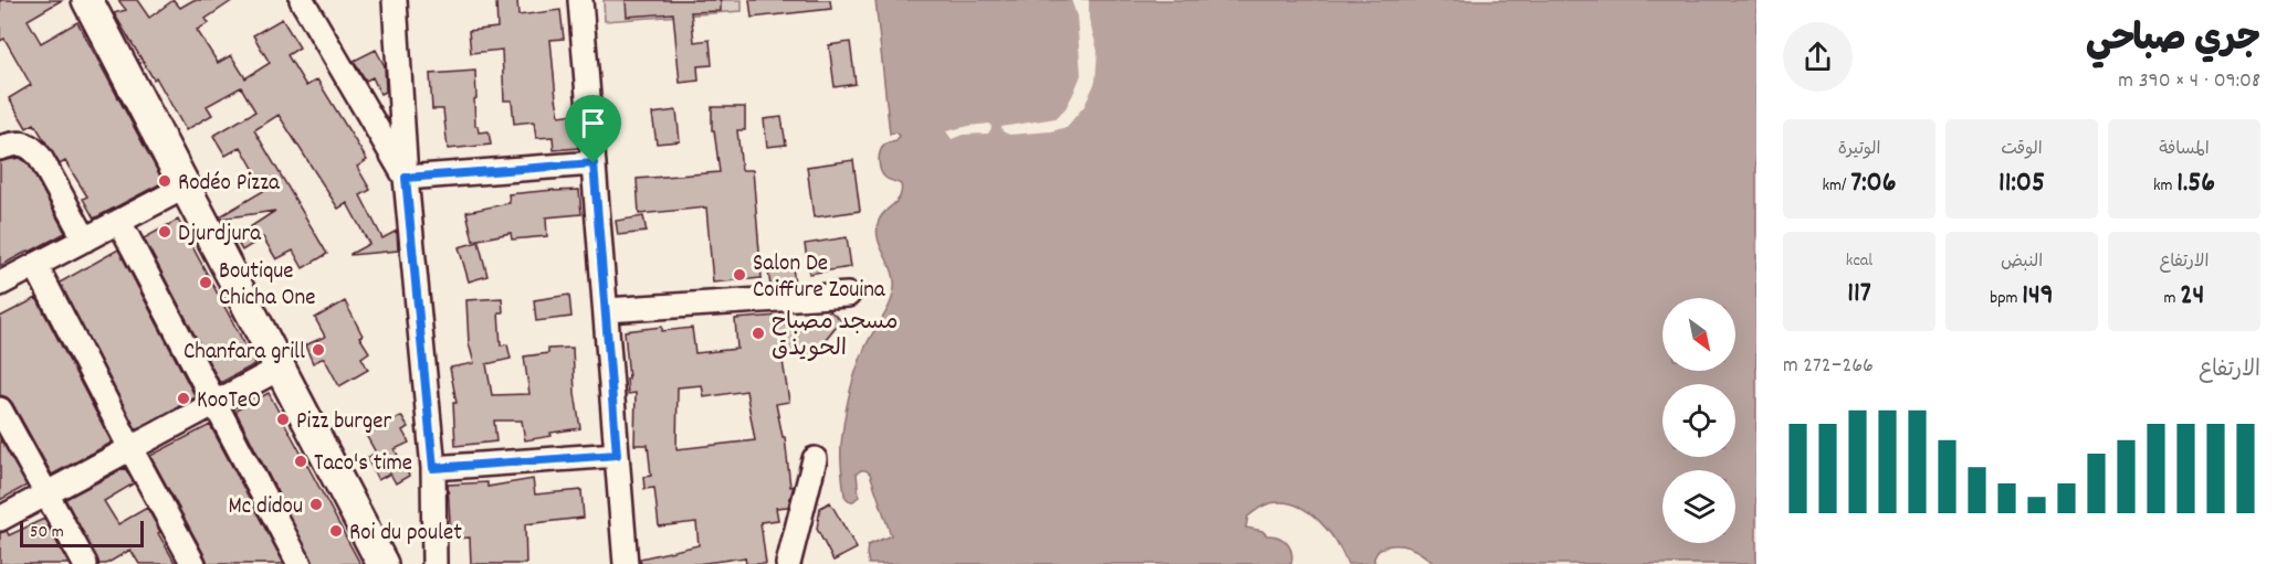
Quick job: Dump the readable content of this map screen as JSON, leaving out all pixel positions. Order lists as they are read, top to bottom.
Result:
{
  "places": [
    "Rodéo Pizza",
    "Djurdjura",
    "Salon De Coiffure Zouina",
    "Boutique Chicha One",
    "مسجد مصباح الحويذق",
    "Chanfara grill",
    "KooTeO",
    "Pizz burger",
    "Taco's time",
    "Mc didou",
    "Roi du poulet"
  ],
  "scale_bar": "50 m",
  "north": "bottom right",
  "page": {
    "heading": ["جري صباحي", "09:08 · 4 × 390 m"],
    "stats": [
      ["المسافة", "1.56 km"],
      ["الوقت", "11:05"],
      ["الوتيرة", "7:06 /km"],
      ["الارتفاع", "24 m"],
      ["النبض", "149 bpm"],
      ["kcal", "117"]
    ],
    "chart": ["الارتفاع", "266–272 m"],
    "scale": "50 m"
  }
}
